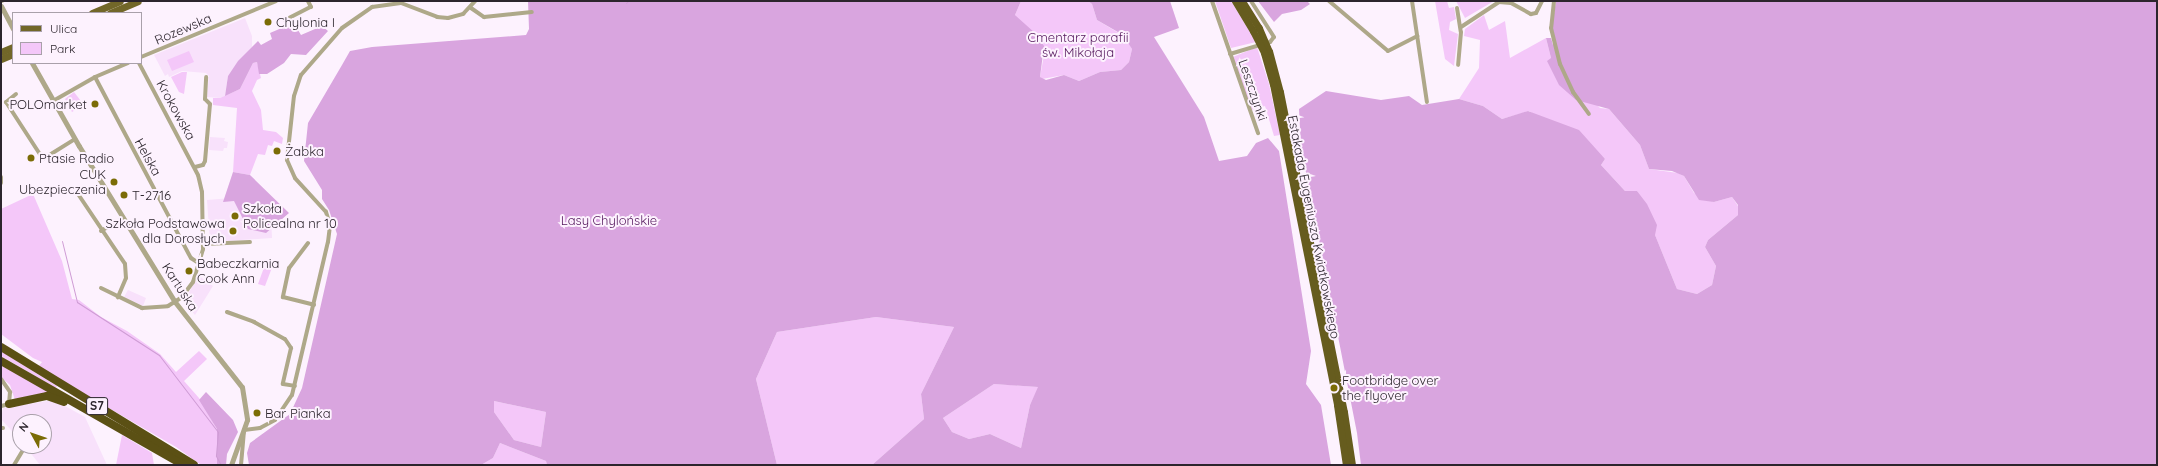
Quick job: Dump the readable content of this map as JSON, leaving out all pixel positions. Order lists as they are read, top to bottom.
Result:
{
  "streets": {
    "highway": ["Estakada Eugeniusza Kwiatkowskiego", "S7"],
    "street": [
      "Rozewska",
      "Leszczynki",
      "Krokowska",
      "Helska",
      "Kartuska"
    ]
  },
  "crossings": [
    ["Krokowska", "Helska"],
    ["Krokowska", "Kartuska"]
  ],
  "parks": ["Cmentarz parafii św. Mikołaja", "Lasy Chylońskie"],
  "places": [
    "Chylonia I",
    "POLOmarket",
    "Żabka",
    "Ptasie Radio",
    "CUK Ubezpieczenia",
    "T-2716",
    "Szkoła Policealna nr 10",
    "Szkoła Podstawowa dla Dorosłych",
    "Babeczkarnia Cook Ann",
    "Footbridge over the flyover",
    "Bar Pianka"
  ],
  "legend": ["Ulica", "Park"],
  "north": "top left"
}
